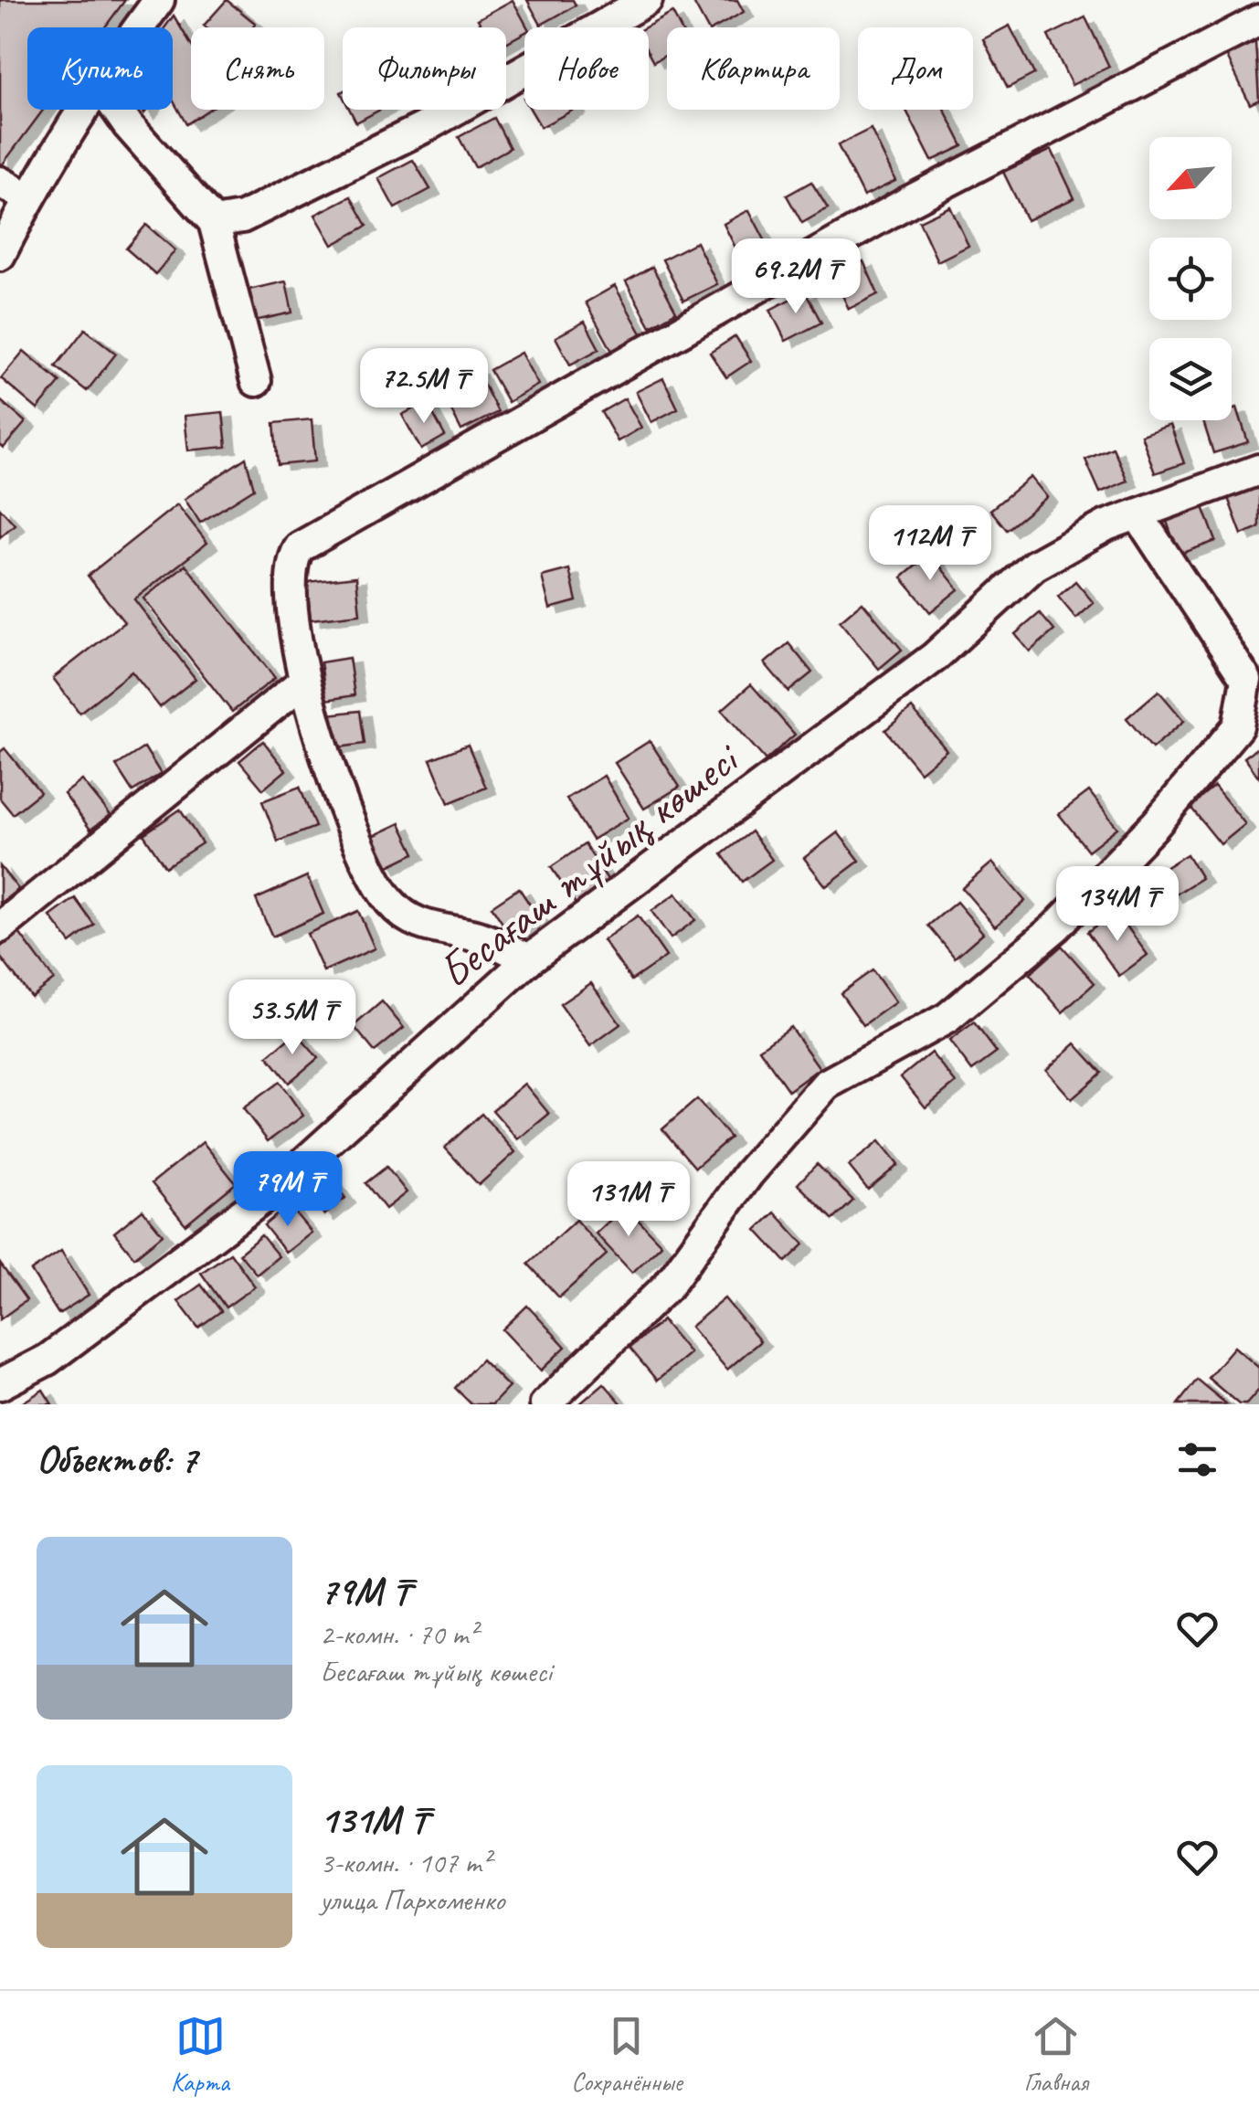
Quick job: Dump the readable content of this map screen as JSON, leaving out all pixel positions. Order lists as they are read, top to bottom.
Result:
{
  "streets": {
    "street": ["Бесағаш тұйық көшесі"]
  },
  "north": "bottom left",
  "page": {
    "chip": [
      "Купить",
      "Снять",
      "Фильтры",
      "Новое",
      "Квартира",
      "Дом"
    ],
    "price": [
      "69.2M ₸",
      "72.5M ₸",
      "112M ₸",
      "134M ₸",
      "53.5M ₸",
      "79M ₸",
      "131M ₸"
    ],
    "heading": "Объектов: 7",
    "list": [
      {
        "name": "79M ₸",
        "note": "2-комн. · 70 m² · Бесағаш тұйық көшесі"
      },
      {
        "name": "131M ₸",
        "note": "3-комн. · 107 m² · улица Пархоменко"
      }
    ],
    "tabs": ["Карта", "Сохранённые", "Главная"]
  }
}
